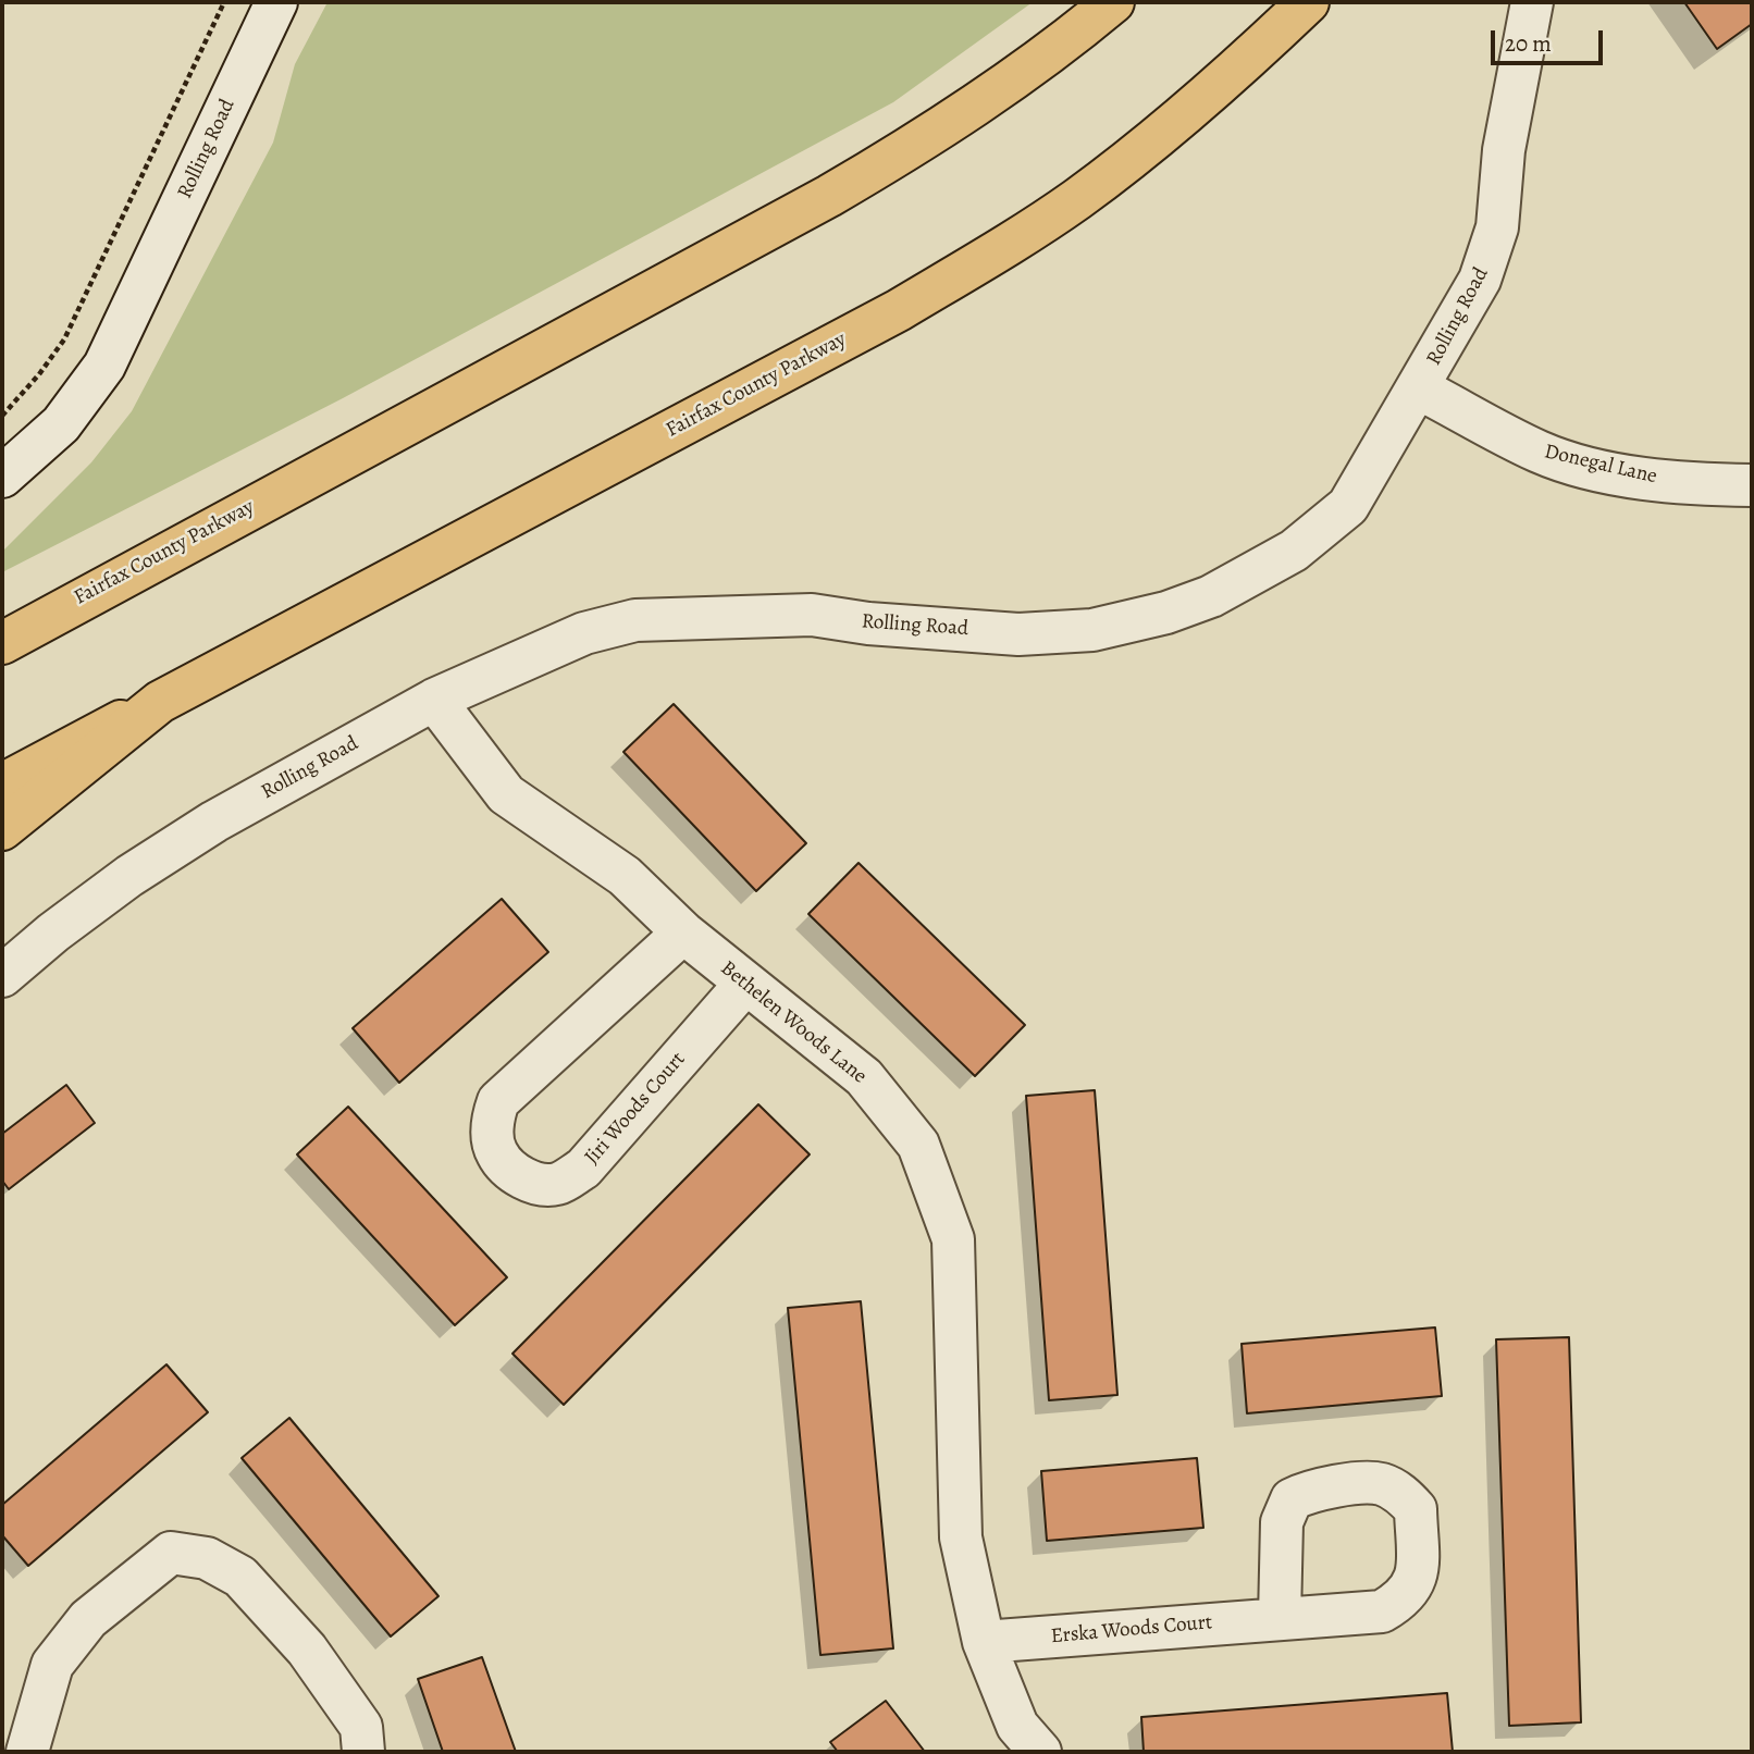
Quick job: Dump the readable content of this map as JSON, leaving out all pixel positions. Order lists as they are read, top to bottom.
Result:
{
  "streets": {
    "main road": ["Fairfax County Parkway"],
    "street": [
      "Rolling Road",
      "Donegal Lane",
      "Bethelen Woods Lane",
      "Jiri Woods Court",
      "Erska Woods Court"
    ]
  },
  "crossings": [
    ["Rolling Road", "Donegal Lane"],
    ["Rolling Road", "Bethelen Woods Lane"],
    ["Bethelen Woods Lane", "Jiri Woods Court"],
    ["Bethelen Woods Lane", "Erska Woods Court"]
  ],
  "scale_bar": "20 m"
}
